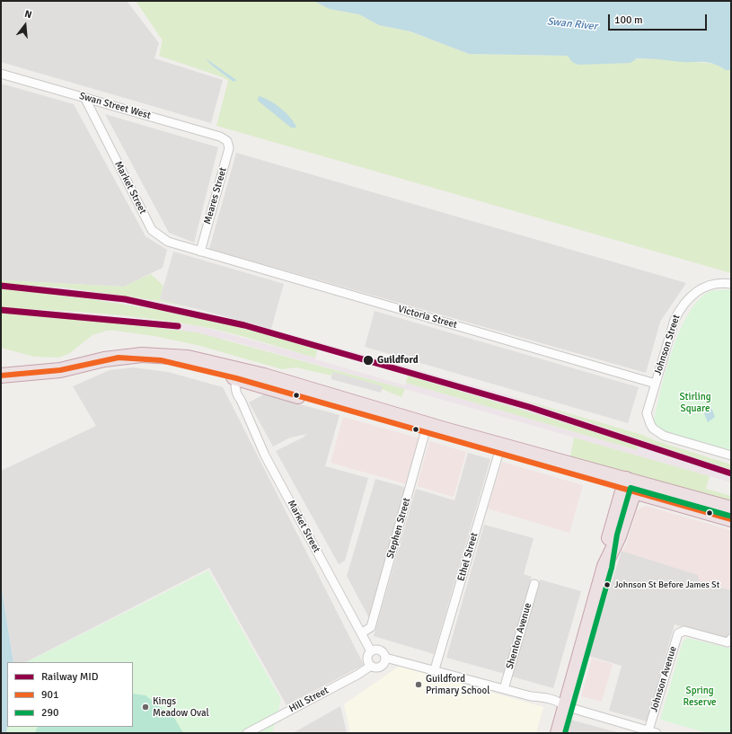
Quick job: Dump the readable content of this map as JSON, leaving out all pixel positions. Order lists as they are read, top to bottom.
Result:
{
  "streets": {
    "street": [
      "Swan Street West",
      "Market Street",
      "Meares Street",
      "Victoria Street",
      "Johnson Street",
      "Stephen Street",
      "Ethel Street",
      "Shenton Avenue",
      "Johnson Avenue",
      "Hill Street"
    ]
  },
  "crossings": [
    ["Swan Street West", "Market Street"],
    ["Swan Street West", "Meares Street"],
    ["Market Street", "Meares Street"],
    ["Market Street", "Victoria Street"],
    ["Market Street", "Stephen Street"],
    ["Market Street", "Hill Street"],
    ["Meares Street", "Victoria Street"],
    ["Victoria Street", "Johnson Street"]
  ],
  "water": ["Swan River"],
  "parks": ["Stirling Square", "Spring Reserve"],
  "places": [
    "Guildford",
    "Johnson St Before James St",
    "Guildford Primary School",
    "Kings Meadow Oval"
  ],
  "lines": ["rail line MID", "transit line 901", "transit line 290"],
  "legend": ["Railway MID", "901", "290"],
  "scale_bar": "100 m",
  "north": "top"
}
